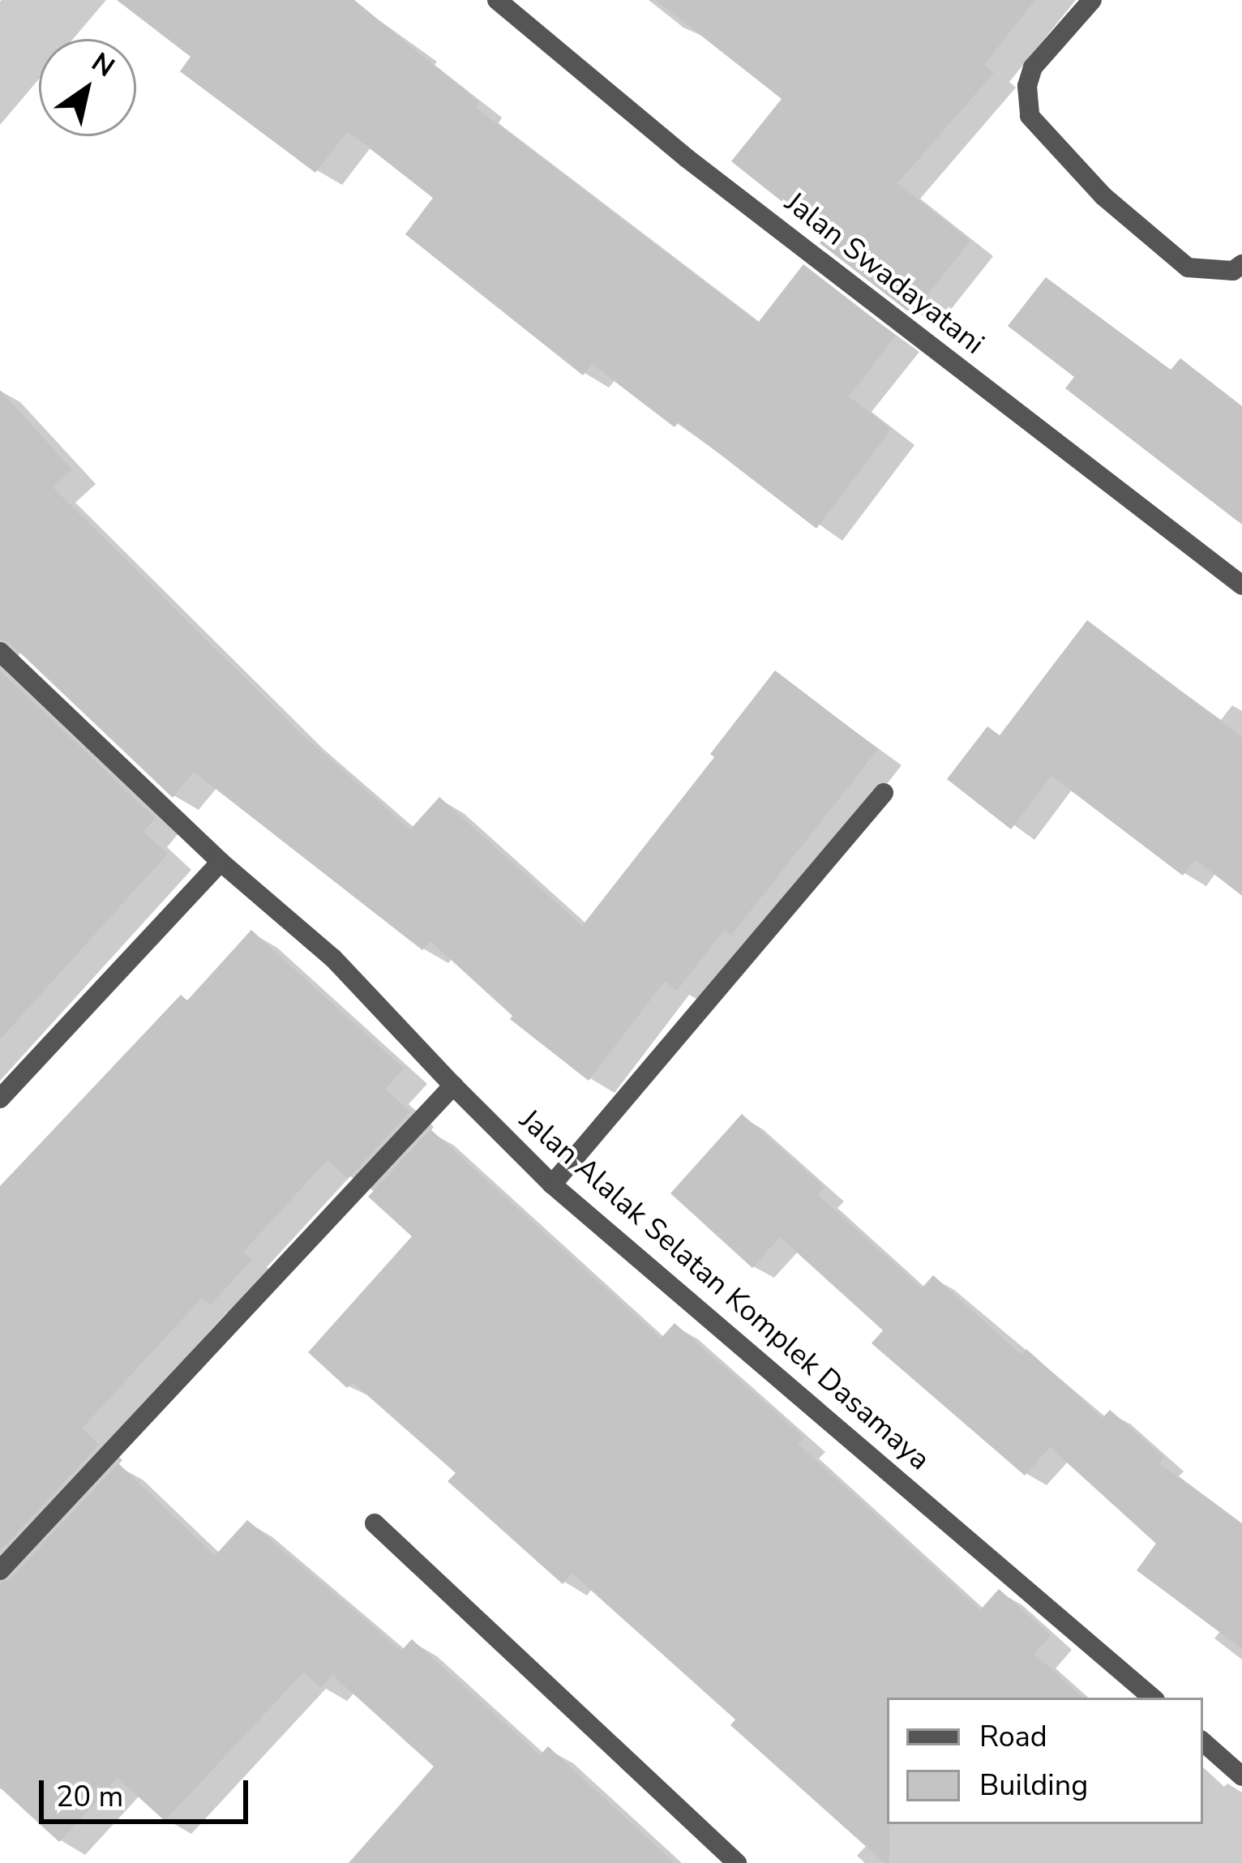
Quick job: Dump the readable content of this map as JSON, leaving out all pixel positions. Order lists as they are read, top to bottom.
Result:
{
  "streets": {
    "street": ["Jalan Swadayatani", "Jalan Alalak Selatan Komplek Dasamaya"]
  },
  "legend": ["Road", "Building"],
  "scale_bar": "20 m",
  "north": "top right"
}
